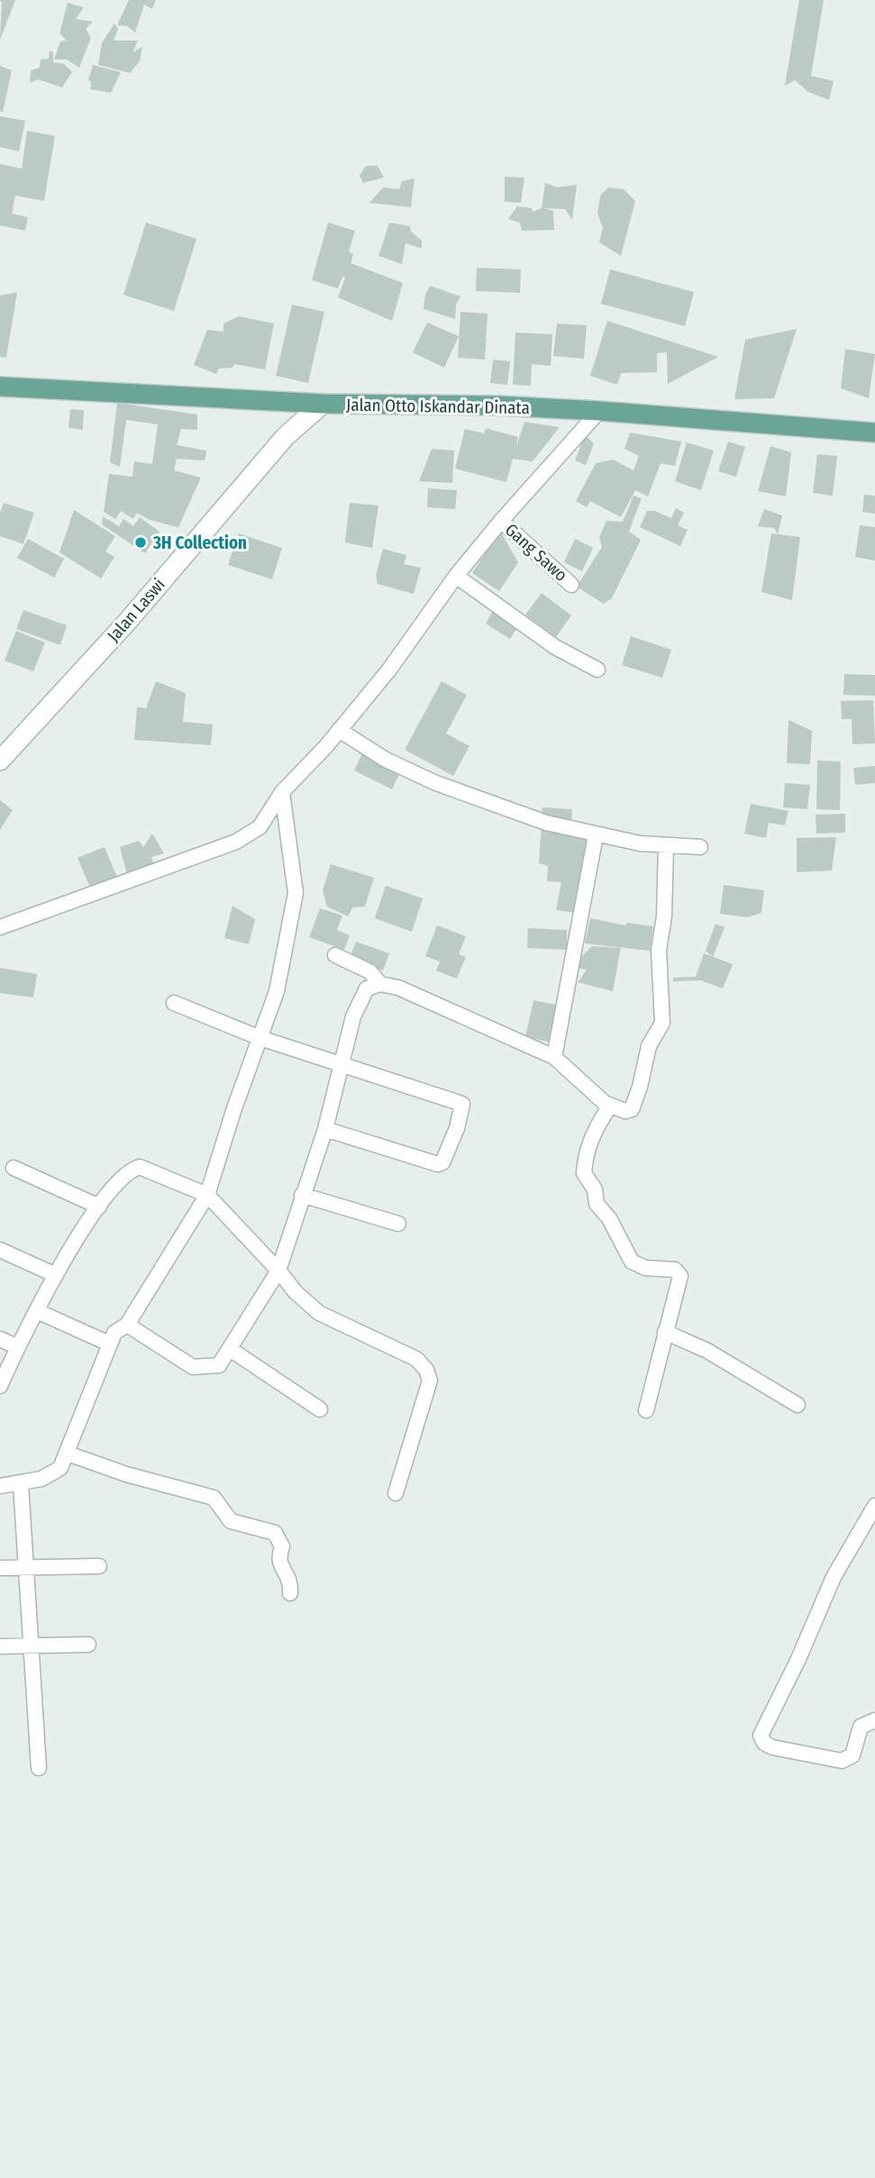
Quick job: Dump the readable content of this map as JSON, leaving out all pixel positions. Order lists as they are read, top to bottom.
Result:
{
  "streets": {
    "main road": ["Jalan Otto Iskandar Dinata"],
    "street": ["Gang Sawo", "Jalan Laswi"]
  },
  "crossings": [
    ["Jalan Otto Iskandar Dinata", "Jalan Laswi"]
  ],
  "places": ["3H Collection"]
}
